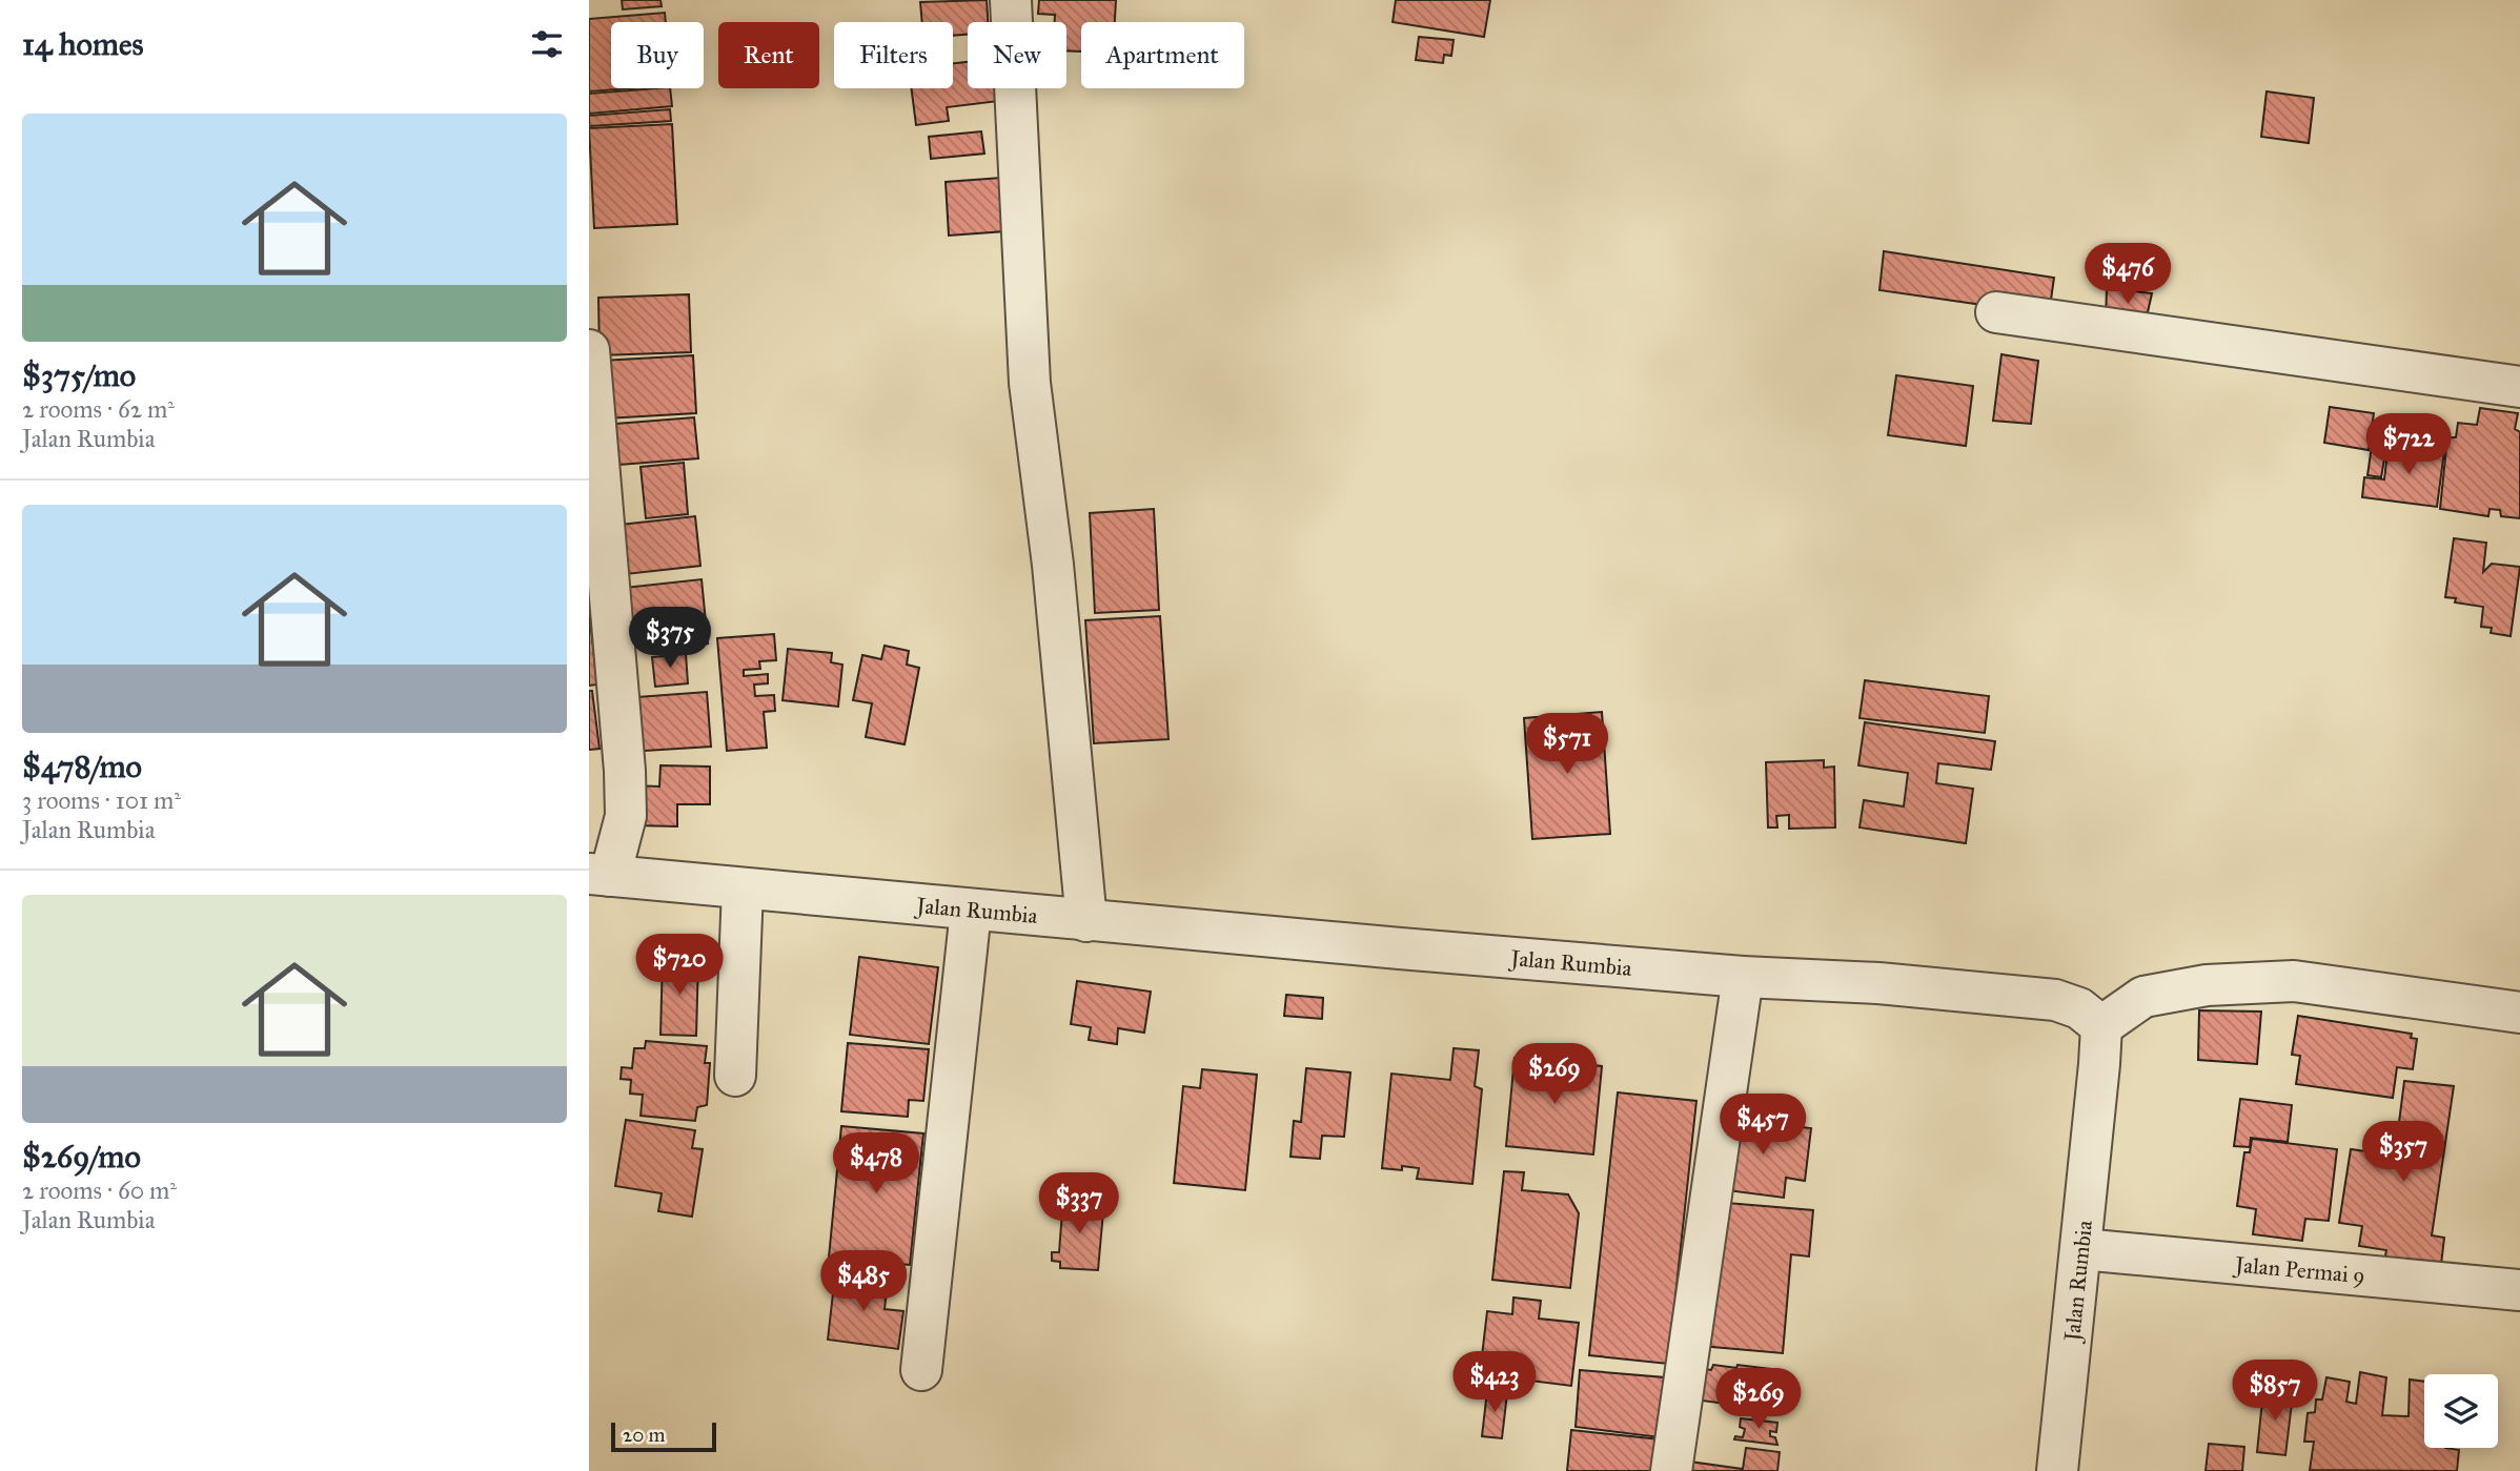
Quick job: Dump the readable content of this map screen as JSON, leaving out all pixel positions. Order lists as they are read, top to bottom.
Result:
{
  "streets": {
    "street": ["Jalan Rumbia", "Jalan Permai 9"]
  },
  "crossings": [
    ["Jalan Rumbia", "Jalan Permai 9"]
  ],
  "scale_bar": "20 m",
  "page": {
    "heading": "14 homes",
    "chip": [
      "Buy",
      "Rent",
      "Filters",
      "New",
      "Apartment"
    ],
    "list": [
      {
        "name": "$375/mo",
        "note": "2 rooms · 62 m² · Jalan Rumbia"
      },
      {
        "name": "$478/mo",
        "note": "3 rooms · 101 m² · Jalan Rumbia"
      },
      {
        "name": "$269/mo",
        "note": "2 rooms · 60 m² · Jalan Rumbia"
      }
    ],
    "price": [
      "$476",
      "$722",
      "$375",
      "$571",
      "$720",
      "$269",
      "$457",
      "$357",
      "$478",
      "$337",
      "$485",
      "$423",
      "$857",
      "$269"
    ],
    "scale": "20 m"
  }
}
